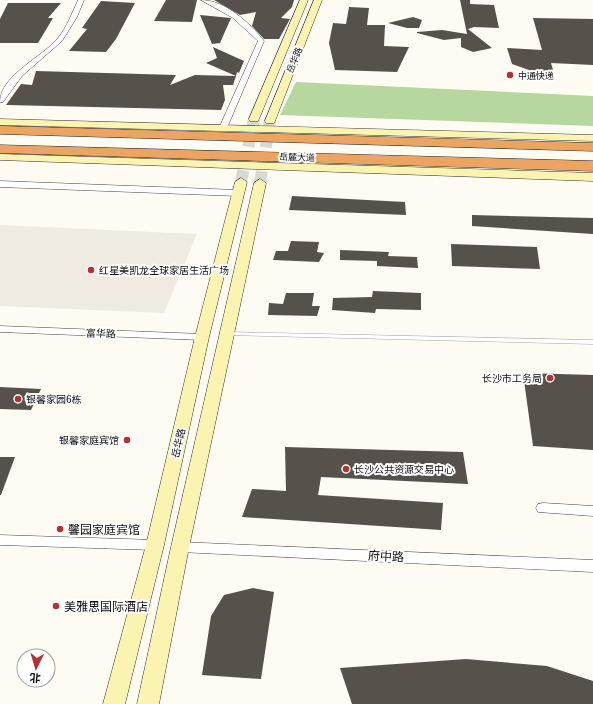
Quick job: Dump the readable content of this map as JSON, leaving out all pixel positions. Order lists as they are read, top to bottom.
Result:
{
  "streets": {
    "highway": ["岳麓大道"],
    "street": ["岳华路", "富华路", "府中路"]
  },
  "crossings": [
    ["岳华路", "富华路"]
  ],
  "places": [
    "中通快递",
    "红星美凯龙全球家居生活广场",
    "长沙市工务局",
    "银馨家园6栋",
    "银馨家庭宾馆",
    "长沙公共资源交易中心",
    "馨园家庭宾馆",
    "美雅思国际酒店"
  ],
  "north": "bottom"
}
